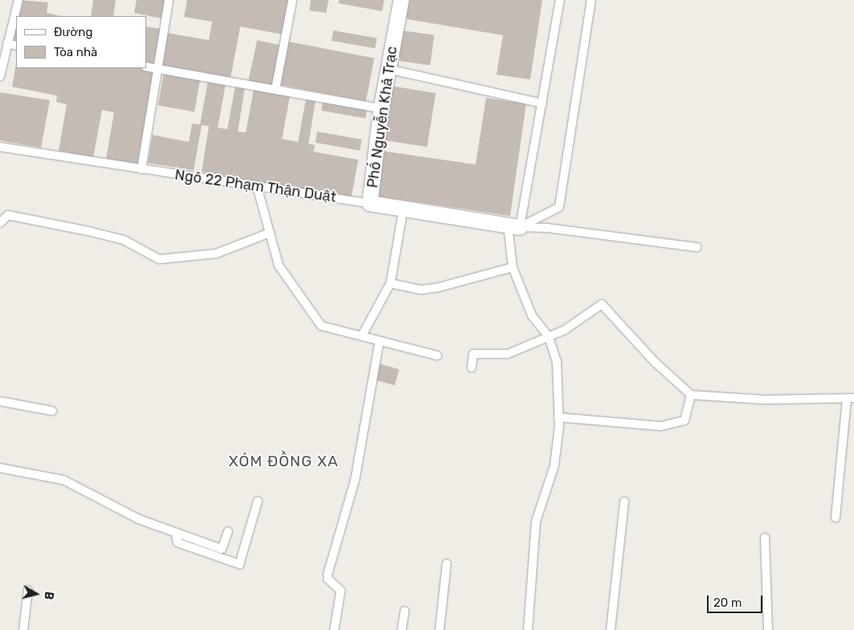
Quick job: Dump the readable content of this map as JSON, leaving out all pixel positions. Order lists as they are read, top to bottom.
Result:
{
  "streets": {
    "street": ["Phố Nguyễn Khả Trạc"],
    "lane": ["Ngõ 22 Phạm Thận Duật"]
  },
  "crossings": [
    ["Phố Nguyễn Khả Trạc", "Ngõ 22 Phạm Thận Duật"]
  ],
  "districts": ["XÓM ĐỒNG XA"],
  "legend": ["Đường", "Tòa nhà"],
  "scale_bar": "20 m",
  "north": "right"
}
